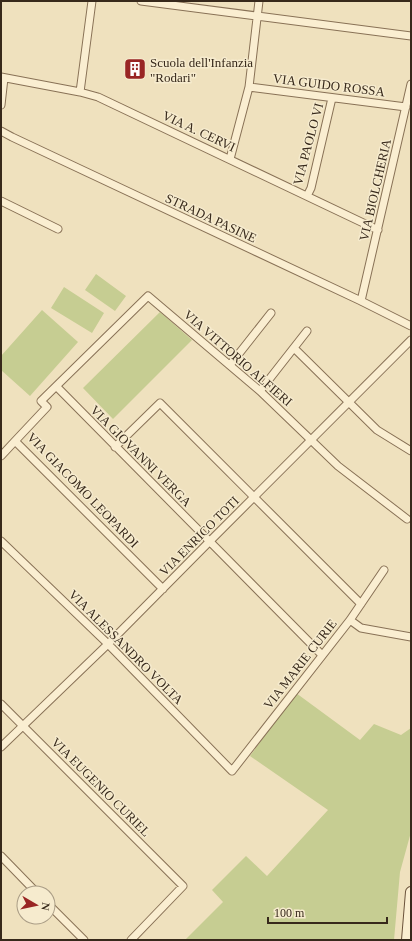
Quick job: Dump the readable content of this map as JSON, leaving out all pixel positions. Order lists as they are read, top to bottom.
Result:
{
  "streets": {
    "street": [
      "VIA GUIDO ROSSA",
      "VIA A. CERVI",
      "VIA PAOLO VI",
      "VIA BIOLCHERIA",
      "STRADA PASINE",
      "VIA VITTORIO ALFIERI",
      "VIA GIOVANNI VERGA",
      "VIA GIACOMO LEOPARDI",
      "VIA ENRICO TOTI",
      "VIA ALESSANDRO VOLTA",
      "VIA MARIE CURIE",
      "VIA EUGENIO CURIEL"
    ]
  },
  "crossings": [
    ["VIA GUIDO ROSSA", "VIA PAOLO VI"],
    ["VIA GUIDO ROSSA", "VIA BIOLCHERIA"],
    ["VIA A. CERVI", "VIA PAOLO VI"],
    ["VIA A. CERVI", "VIA BIOLCHERIA"],
    ["VIA BIOLCHERIA", "STRADA PASINE"],
    ["VIA VITTORIO ALFIERI", "VIA GIOVANNI VERGA"],
    ["VIA VITTORIO ALFIERI", "VIA GIACOMO LEOPARDI"],
    ["VIA VITTORIO ALFIERI", "VIA ENRICO TOTI"],
    ["VIA GIOVANNI VERGA", "VIA GIACOMO LEOPARDI"],
    ["VIA GIOVANNI VERGA", "VIA ENRICO TOTI"],
    ["VIA GIOVANNI VERGA", "VIA MARIE CURIE"],
    ["VIA GIACOMO LEOPARDI", "VIA ENRICO TOTI"],
    ["VIA ENRICO TOTI", "VIA ALESSANDRO VOLTA"],
    ["VIA ENRICO TOTI", "VIA EUGENIO CURIEL"],
    ["VIA ALESSANDRO VOLTA", "VIA MARIE CURIE"]
  ],
  "places": {
    "building": ["Scuola dell'Infanzia \"Rodari\""]
  },
  "scale_bar": "100 m",
  "north": "right"
}
